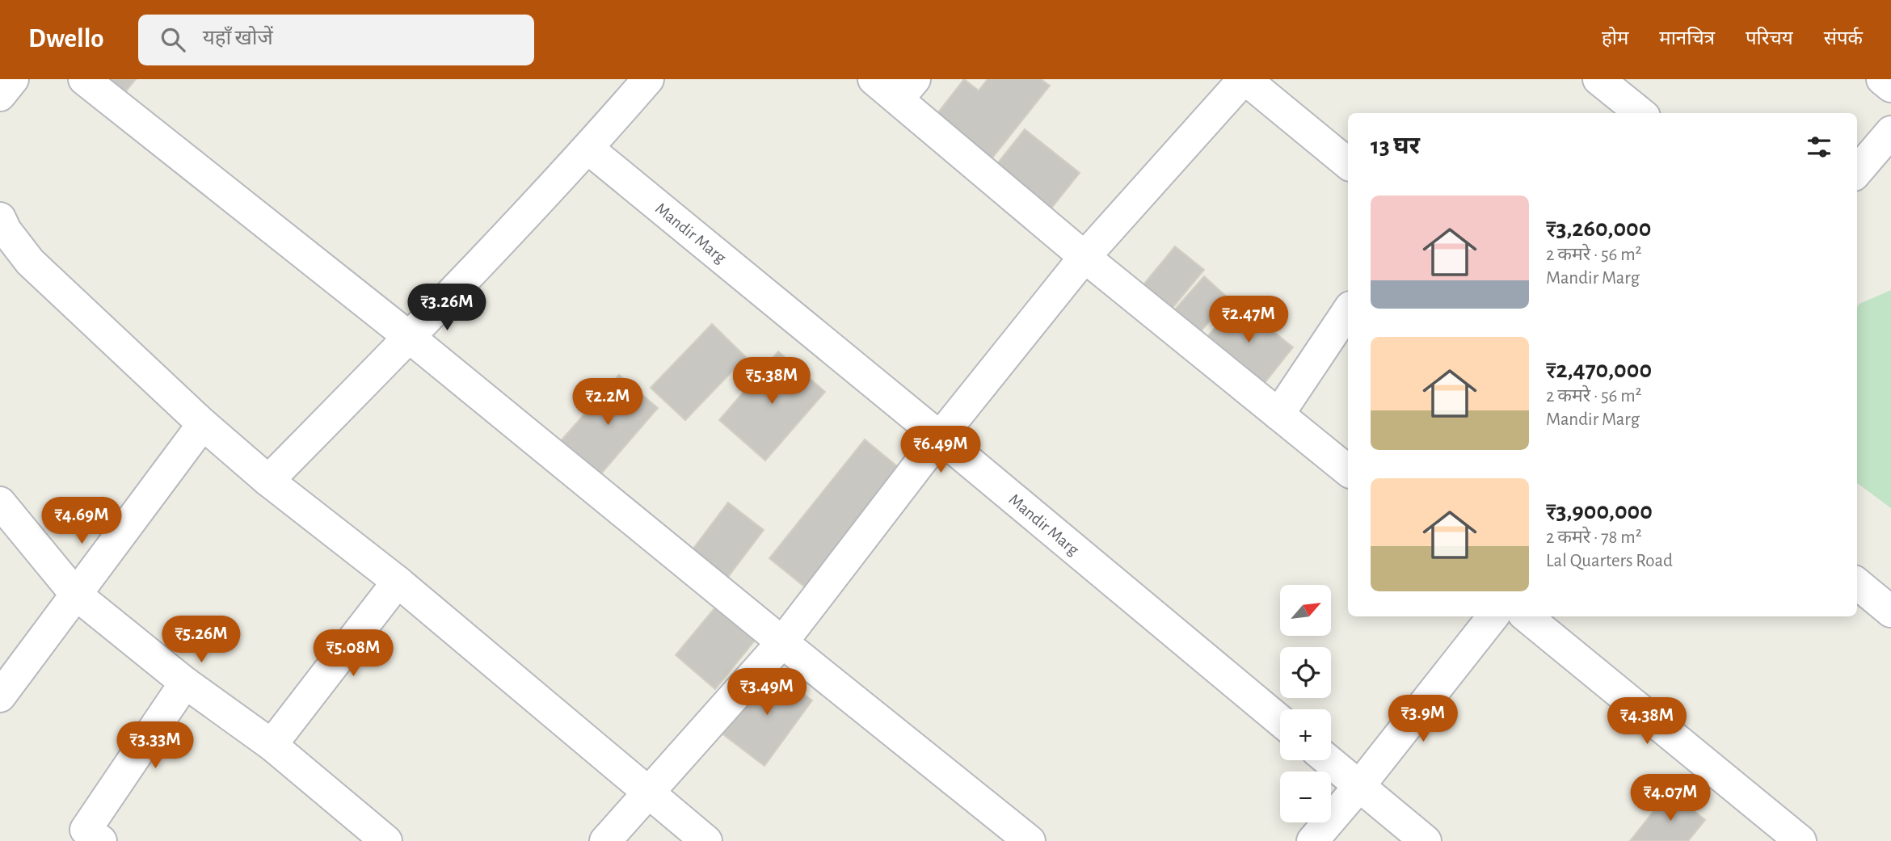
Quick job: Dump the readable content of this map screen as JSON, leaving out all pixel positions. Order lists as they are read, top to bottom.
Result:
{
  "streets": {
    "street": ["Mandir Marg"]
  },
  "north": "top right",
  "page": {
    "header": "Dwello",
    "search": "यहाँ खोजें",
    "nav": [
      "होम",
      "मानचित्र",
      "परिचय",
      "संपर्क"
    ],
    "heading": "13 घर",
    "list": [
      {
        "name": "₹3,260,000",
        "note": "2 कमरे · 56 m² · Mandir Marg"
      },
      {
        "name": "₹2,470,000",
        "note": "2 कमरे · 56 m² · Mandir Marg"
      },
      {
        "name": "₹3,900,000",
        "note": "2 कमरे · 78 m² · Lal Quarters Road"
      }
    ],
    "price": [
      "₹3.26M",
      "₹2.47M",
      "₹5.38M",
      "₹2.2M",
      "₹6.49M",
      "₹4.69M",
      "₹5.26M",
      "₹5.08M",
      "₹3.49M",
      "₹3.9M",
      "₹4.38M",
      "₹3.33M",
      "₹4.07M"
    ],
    "map_buttons": ["+", "−"]
  }
}
